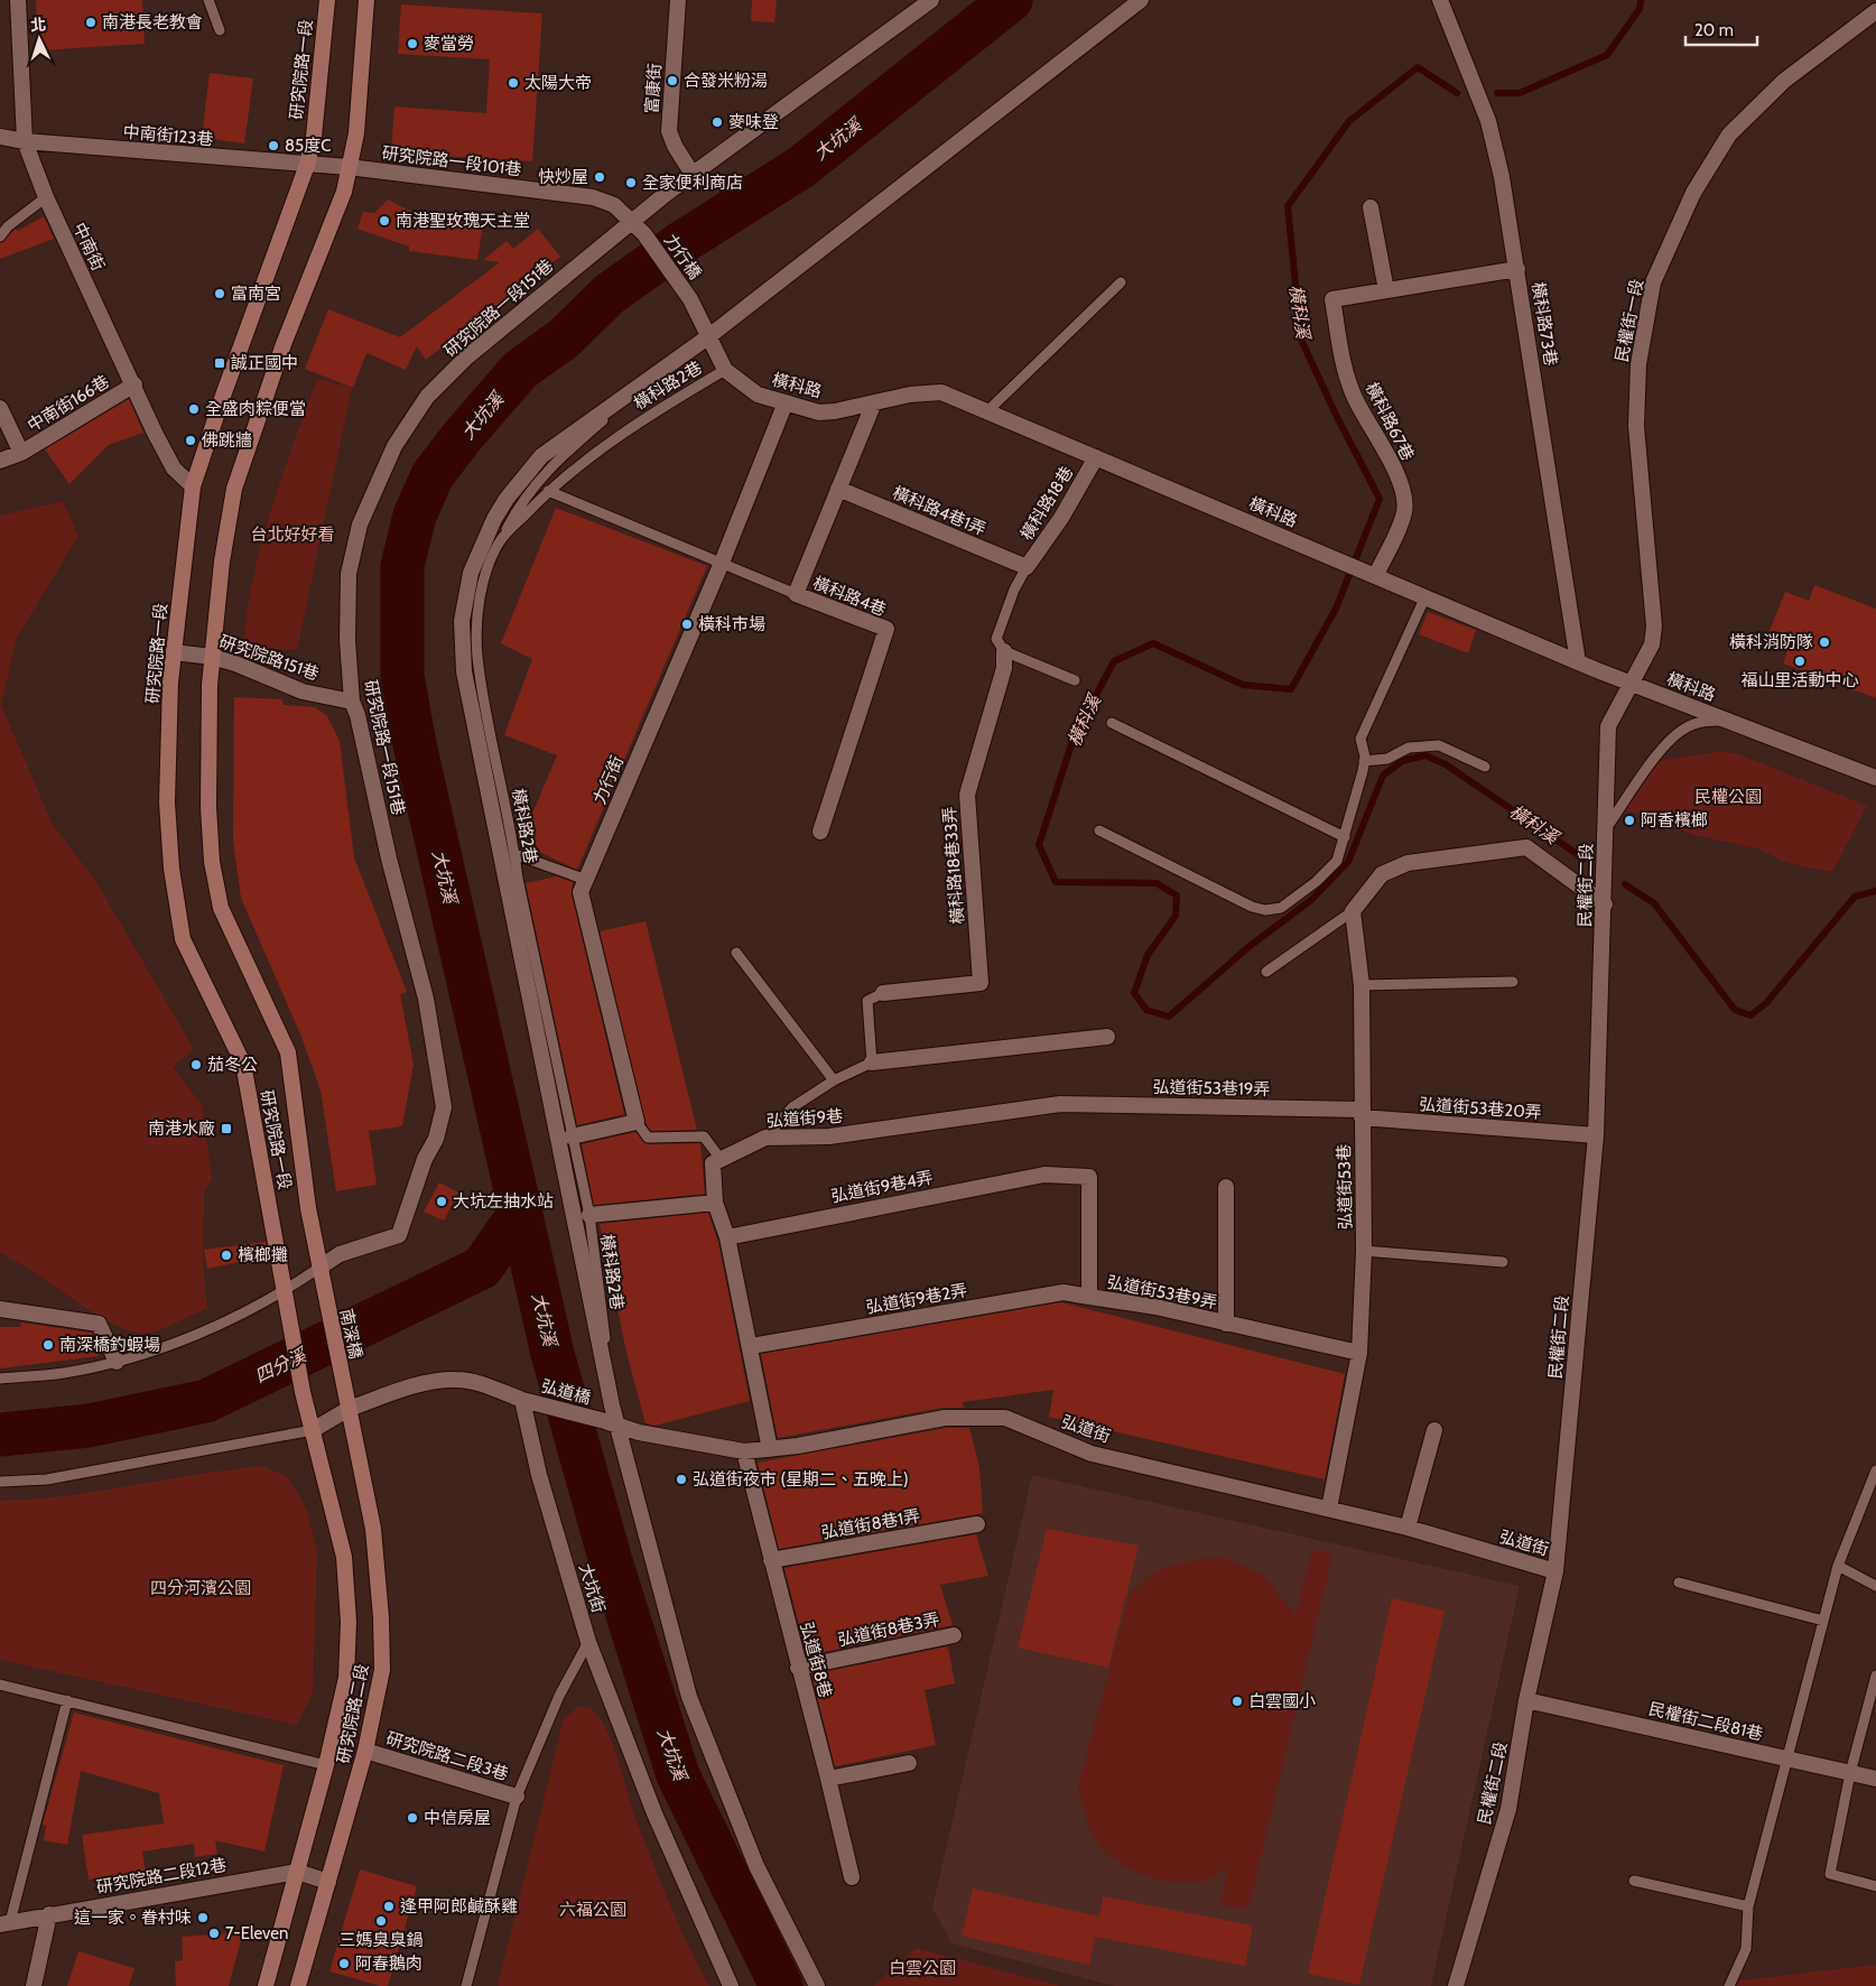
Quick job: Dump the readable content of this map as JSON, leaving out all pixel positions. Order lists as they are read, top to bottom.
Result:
{
  "streets": {
    "main road": ["研究院路一段", "南深橋", "研究院路二段"],
    "street": [
      "富康街",
      "中南街123巷",
      "研究院路一段101巷",
      "中南街",
      "力行橋",
      "研究院路一段151巷",
      "民權街一段",
      "橫科路73巷",
      "橫科路",
      "中南街166巷",
      "橫科路67巷",
      "橫科路18巷",
      "橫科路4巷1弄",
      "橫科路4巷",
      "研究院路151巷",
      "力行街",
      "橫科路18巷33弄",
      "民權街二段",
      "弘道街53巷19弄",
      "弘道街53巷20弄",
      "弘道街9巷",
      "弘道街9巷4弄",
      "弘道街53巷",
      "弘道街53巷9弄",
      "弘道街9巷2弄",
      "弘道橋",
      "弘道街",
      "弘道街8巷1弄",
      "大坑街",
      "弘道街8巷3弄",
      "弘道街8巷",
      "民權街二段81巷",
      "研究院路二段3巷",
      "研究院路二段12巷"
    ],
    "lane": ["橫科路2巷"]
  },
  "crossings": [
    ["研究院路一段", "中南街123巷"],
    ["研究院路一段", "研究院路一段101巷"],
    ["研究院路一段", "中南街"],
    ["研究院路一段", "研究院路一段151巷"],
    ["研究院路一段", "研究院路151巷"],
    ["研究院路一段", "南深橋"],
    ["研究院路一段", "研究院路二段"],
    ["富康街", "研究院路一段151巷"],
    ["中南街123巷", "研究院路一段101巷"],
    ["中南街123巷", "中南街"],
    ["研究院路一段101巷", "力行橋"],
    ["研究院路一段101巷", "研究院路一段151巷"],
    ["中南街", "中南街166巷"],
    ["力行橋", "橫科路"],
    ["研究院路一段151巷", "研究院路151巷"],
    ["民權街一段", "橫科路"],
    ["民權街一段", "民權街二段"],
    ["橫科路73巷", "橫科路"],
    ["橫科路73巷", "橫科路67巷"],
    ["橫科路2巷", "橫科路"],
    ["橫科路", "橫科路67巷"],
    ["橫科路", "橫科路18巷"],
    ["橫科路", "橫科路4巷"],
    ["橫科路", "力行街"],
    ["橫科路", "民權街二段"],
    ["橫科路18巷", "橫科路4巷1弄"],
    ["橫科路4巷1弄", "橫科路4巷"],
    ["民權街二段", "弘道街53巷20弄"],
    ["民權街二段", "弘道街"],
    ["民權街二段", "民權街二段81巷"],
    ["弘道街53巷19弄", "弘道街53巷20弄"],
    ["弘道街53巷19弄", "弘道街9巷"],
    ["弘道街53巷19弄", "弘道街53巷"],
    ["弘道街53巷20弄", "弘道街53巷"],
    ["弘道街9巷4弄", "弘道街53巷9弄"],
    ["弘道街53巷", "弘道街53巷9弄"],
    ["弘道街53巷", "弘道街"],
    ["弘道街53巷9弄", "弘道街9巷2弄"],
    ["南深橋", "研究院路二段"],
    ["弘道橋", "弘道街"],
    ["弘道橋", "大坑街"],
    ["弘道街", "弘道街8巷"],
    ["弘道街8巷1弄", "弘道街8巷"],
    ["弘道街8巷3弄", "弘道街8巷"],
    ["研究院路二段", "研究院路二段3巷"],
    ["研究院路二段", "研究院路二段12巷"]
  ],
  "water": ["大坑溪", "橫科溪", "四分溪"],
  "parks": [
    "台北好好看",
    "民權公園",
    "四分河濱公園",
    "六福公園",
    "白雲公園"
  ],
  "places": {
    "other": [
      "南港長老教會",
      "麥當勞",
      "合發米粉湯",
      "太陽大帝",
      "麥味登",
      "85度C",
      "快炒屋",
      "全家便利商店",
      "南港聖玫瑰天主堂",
      "富南宮",
      "全盛肉粽便當",
      "佛跳牆",
      "橫科市場",
      "橫科消防隊",
      "福山里活動中心",
      "阿香檳榔",
      "茄冬公",
      "大坑左抽水站",
      "檳榔攤",
      "南深橋釣蝦場",
      "弘道街夜市 (星期二、五晚上)",
      "白雲國小",
      "中信房屋",
      "逢甲阿郎鹹酥雞",
      "這一家。眷村味",
      "三媽臭臭鍋",
      "7-Eleven",
      "阿春鵝肉"
    ],
    "transit": ["誠正國中", "南港水廠"]
  },
  "scale_bar": "20 m",
  "north": "top"
}
